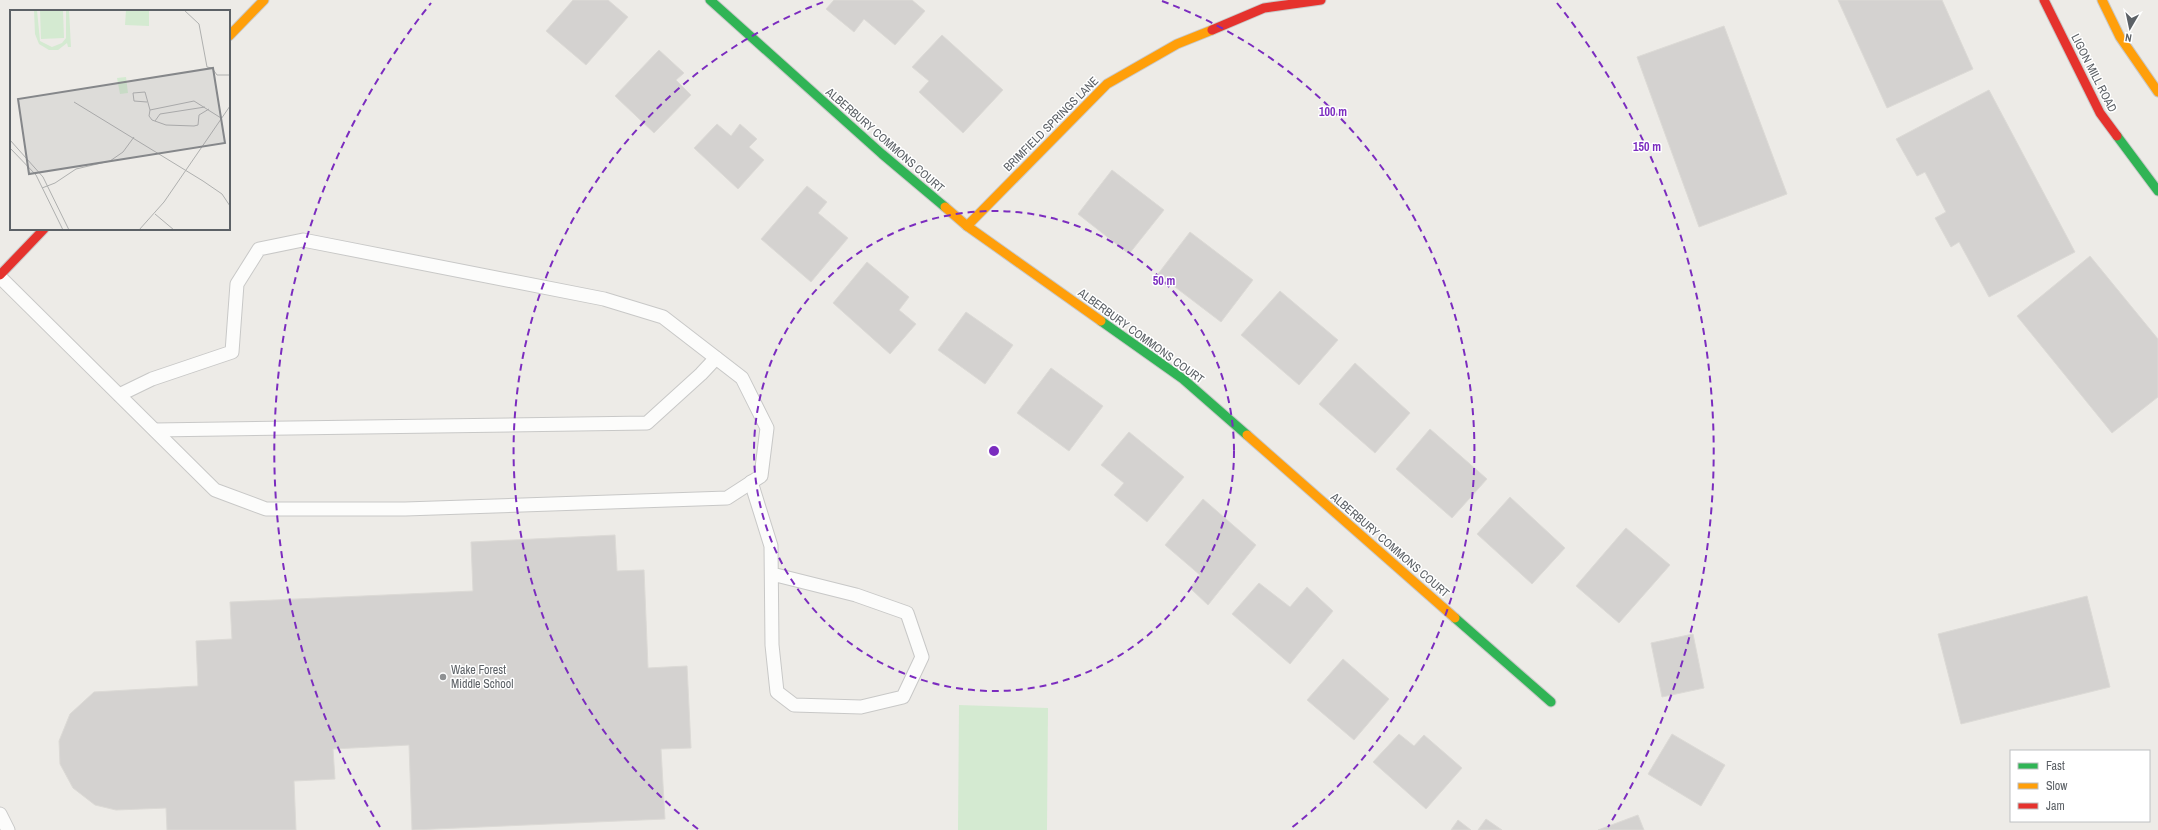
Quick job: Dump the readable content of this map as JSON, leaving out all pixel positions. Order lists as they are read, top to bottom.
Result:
{
  "streets": {
    "street": ["LIGON MILL ROAD", "BRIMFIELD SPRINGS LANE", "ALBERBURY COMMONS COURT"]
  },
  "crossings": [
    ["BRIMFIELD SPRINGS LANE", "ALBERBURY COMMONS COURT"]
  ],
  "places": ["Wake Forest Middle School"],
  "legend": ["Fast", "Slow", "Jam"],
  "north": "bottom",
  "rings": ["100 m", "150 m", "50 m"]
}
